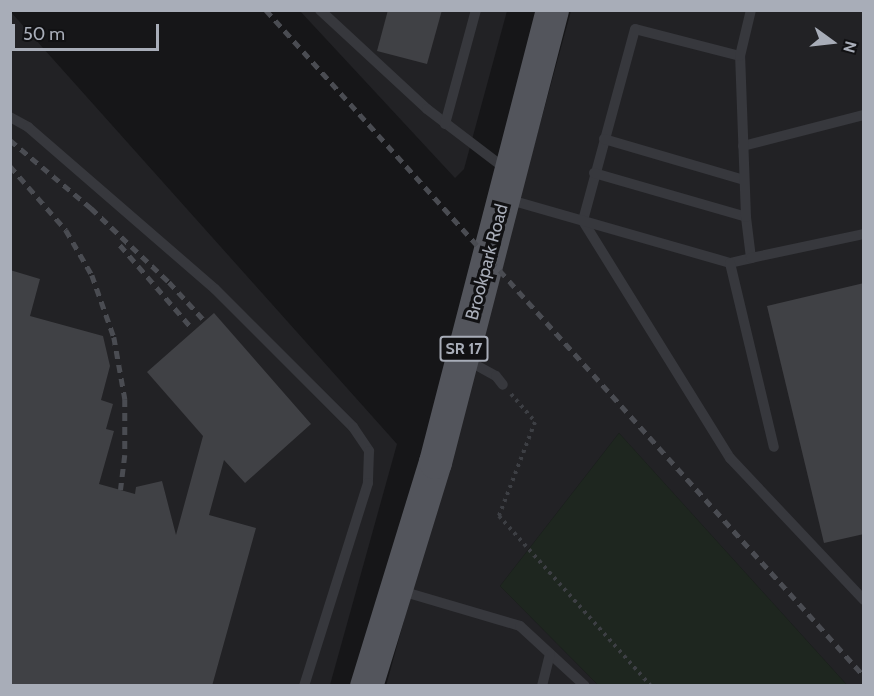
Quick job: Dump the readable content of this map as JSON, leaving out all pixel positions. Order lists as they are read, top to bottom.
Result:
{
  "streets": {
    "main road": ["Brookpark Road", "SR 17"]
  },
  "scale_bar": "50 m",
  "north": "right"
}
